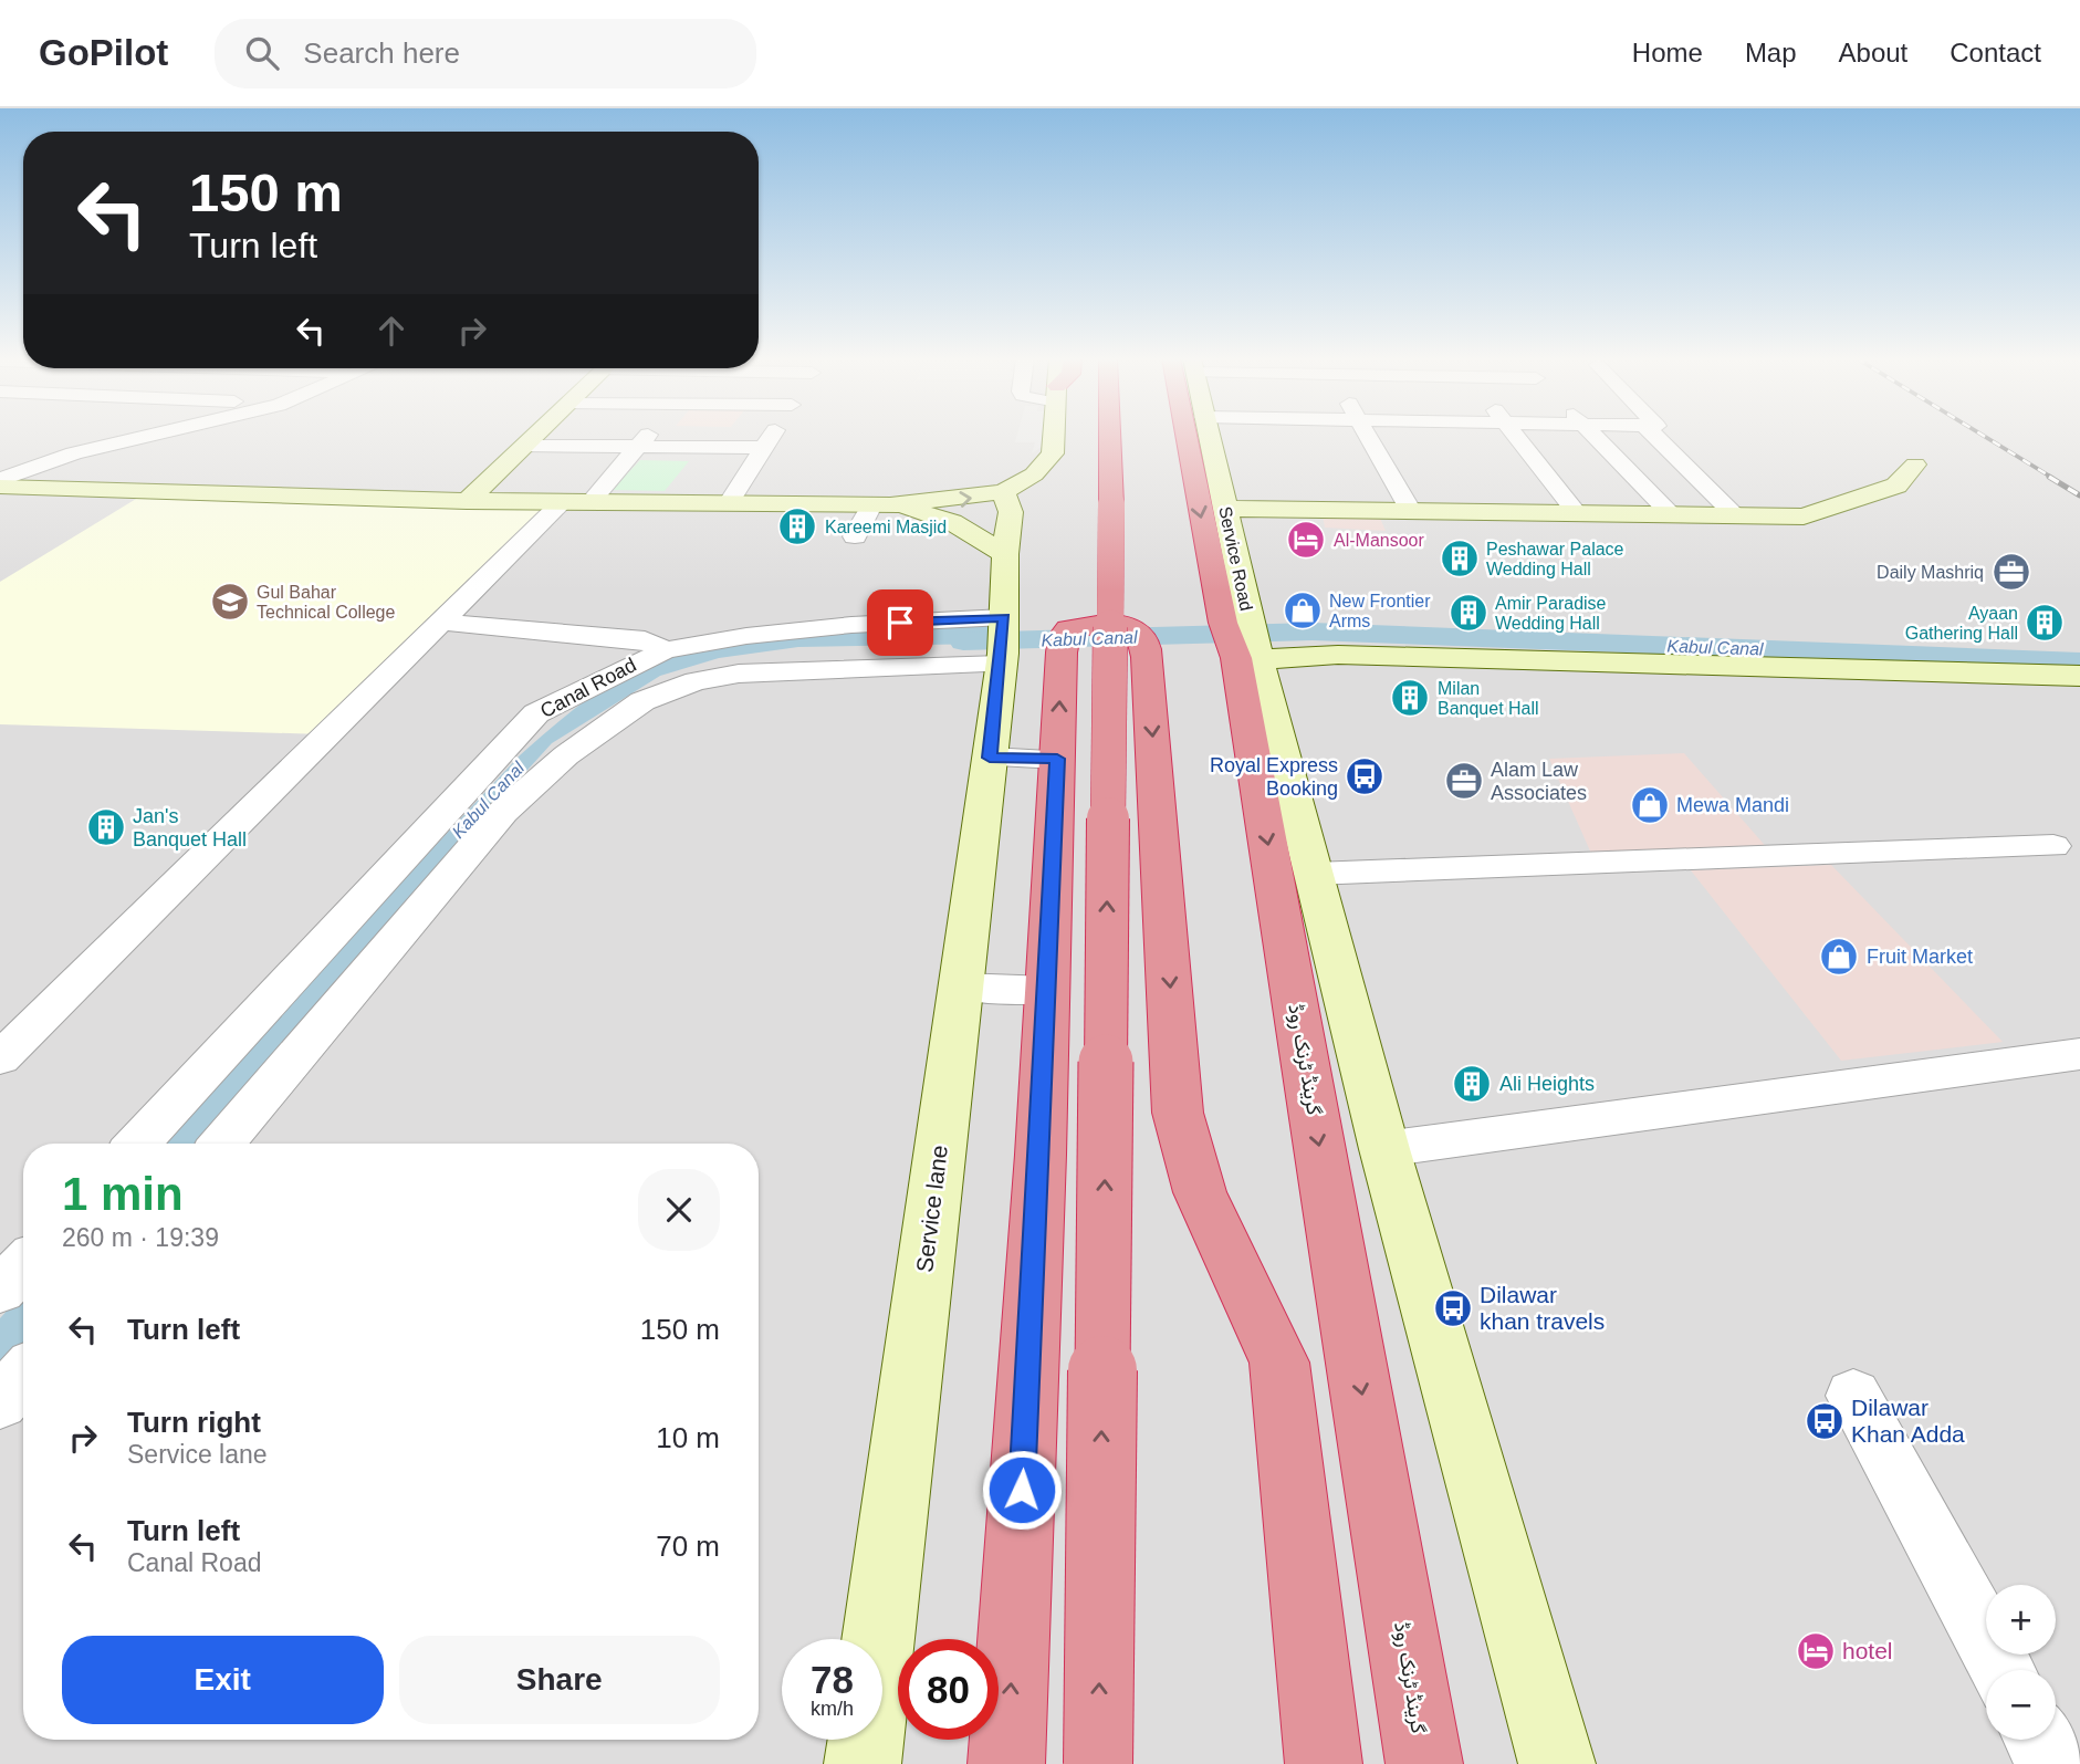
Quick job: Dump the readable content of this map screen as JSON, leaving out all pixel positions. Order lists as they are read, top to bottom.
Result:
{
  "streets": {
    "highway": ["گرینڈ ٹرنک روڈ"],
    "street": ["Service Road", "Canal Road", "Service lane"]
  },
  "crossings": [
    ["Service Road", "گرینڈ ٹرنک روڈ"],
    ["Canal Road", "Service lane"]
  ],
  "water": ["Kabul Canal"],
  "places": {
    "building": [
      "Kareemi Masjid",
      "Peshawar Palace Wedding Hall",
      "Amir Paradise Wedding Hall",
      "Ayaan Gathering Hall",
      "Milan Banquet Hall",
      "Jan's Banquet Hall",
      "Ali Heights"
    ],
    "hotel": ["Al-Mansoor", "hotel"],
    "office": ["Daily Mashriq", "Alam Law Associates"],
    "school or university": ["Gul Bahar Technical College"],
    "shop": ["New Frontier Arms", "Mewa Mandi", "Fruit Market"],
    "bus stop": ["Royal Express Booking", "Dilawar khan travels", "Dilawar Khan Adda"]
  },
  "page": {
    "header": "GoPilot",
    "search": "Search here",
    "nav": [
      "Home",
      "Map",
      "About",
      "Contact"
    ],
    "turn": ["150 m", "Turn left"],
    "heading": ["1 min", "260 m · 19:39"],
    "list": [
      {
        "name": "Turn left",
        "value": "150 m"
      },
      {
        "name": "Turn right",
        "note": "Service lane",
        "value": "10 m"
      },
      {
        "name": "Turn left",
        "note": "Canal Road",
        "value": "70 m"
      }
    ],
    "map_buttons": ["+", "−"],
    "buttons": ["Exit", "Share"],
    "speed": "78 km/h",
    "limit": "80"
  }
}
